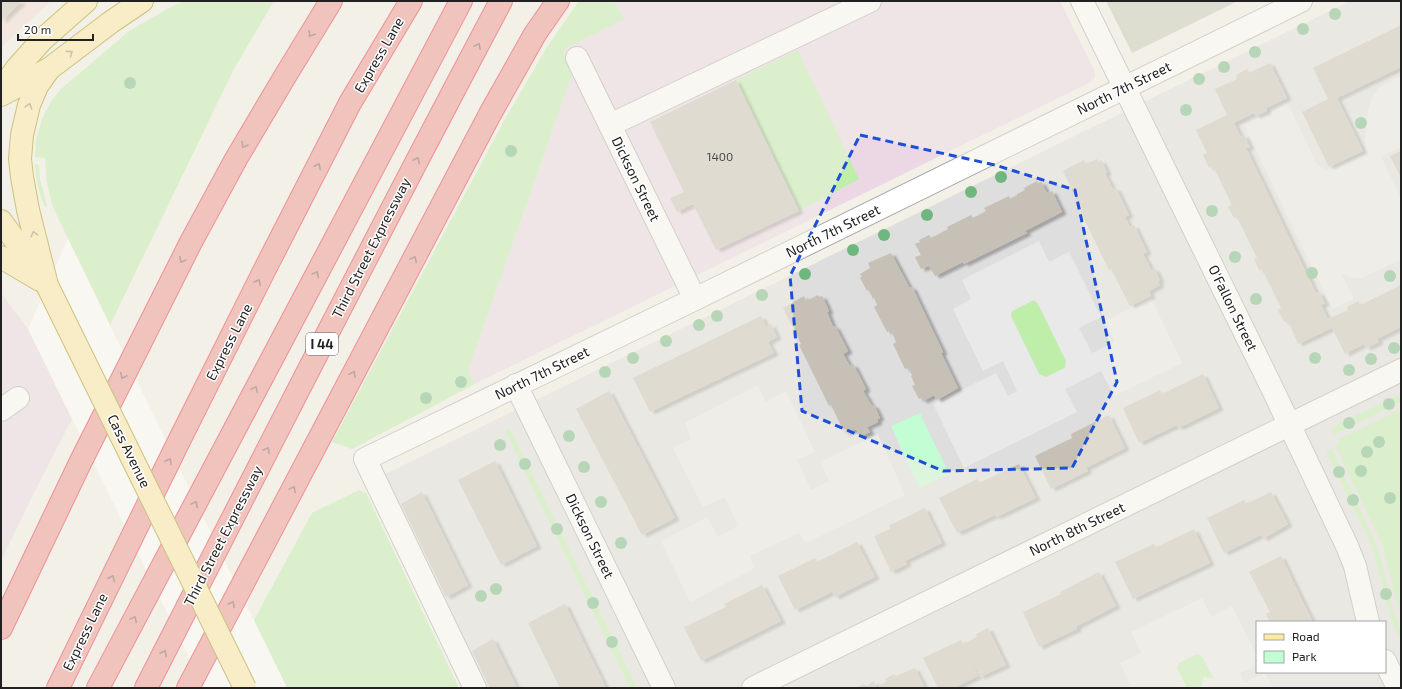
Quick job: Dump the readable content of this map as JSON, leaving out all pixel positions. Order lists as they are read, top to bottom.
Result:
{
  "streets": {
    "highway": ["Express Lane", "Third Street Expressway", "I 44"],
    "main road": ["Cass Avenue"],
    "street": [
      "North 7th Street",
      "Dickson Street",
      "O'Fallon Street",
      "North 8th Street"
    ]
  },
  "crossings": [
    ["North 7th Street", "Dickson Street"],
    ["North 7th Street", "O'Fallon Street"],
    ["O'Fallon Street", "North 8th Street"]
  ],
  "house_numbers": ["1400"],
  "legend": ["Road", "Park"],
  "scale_bar": "20 m"
}
